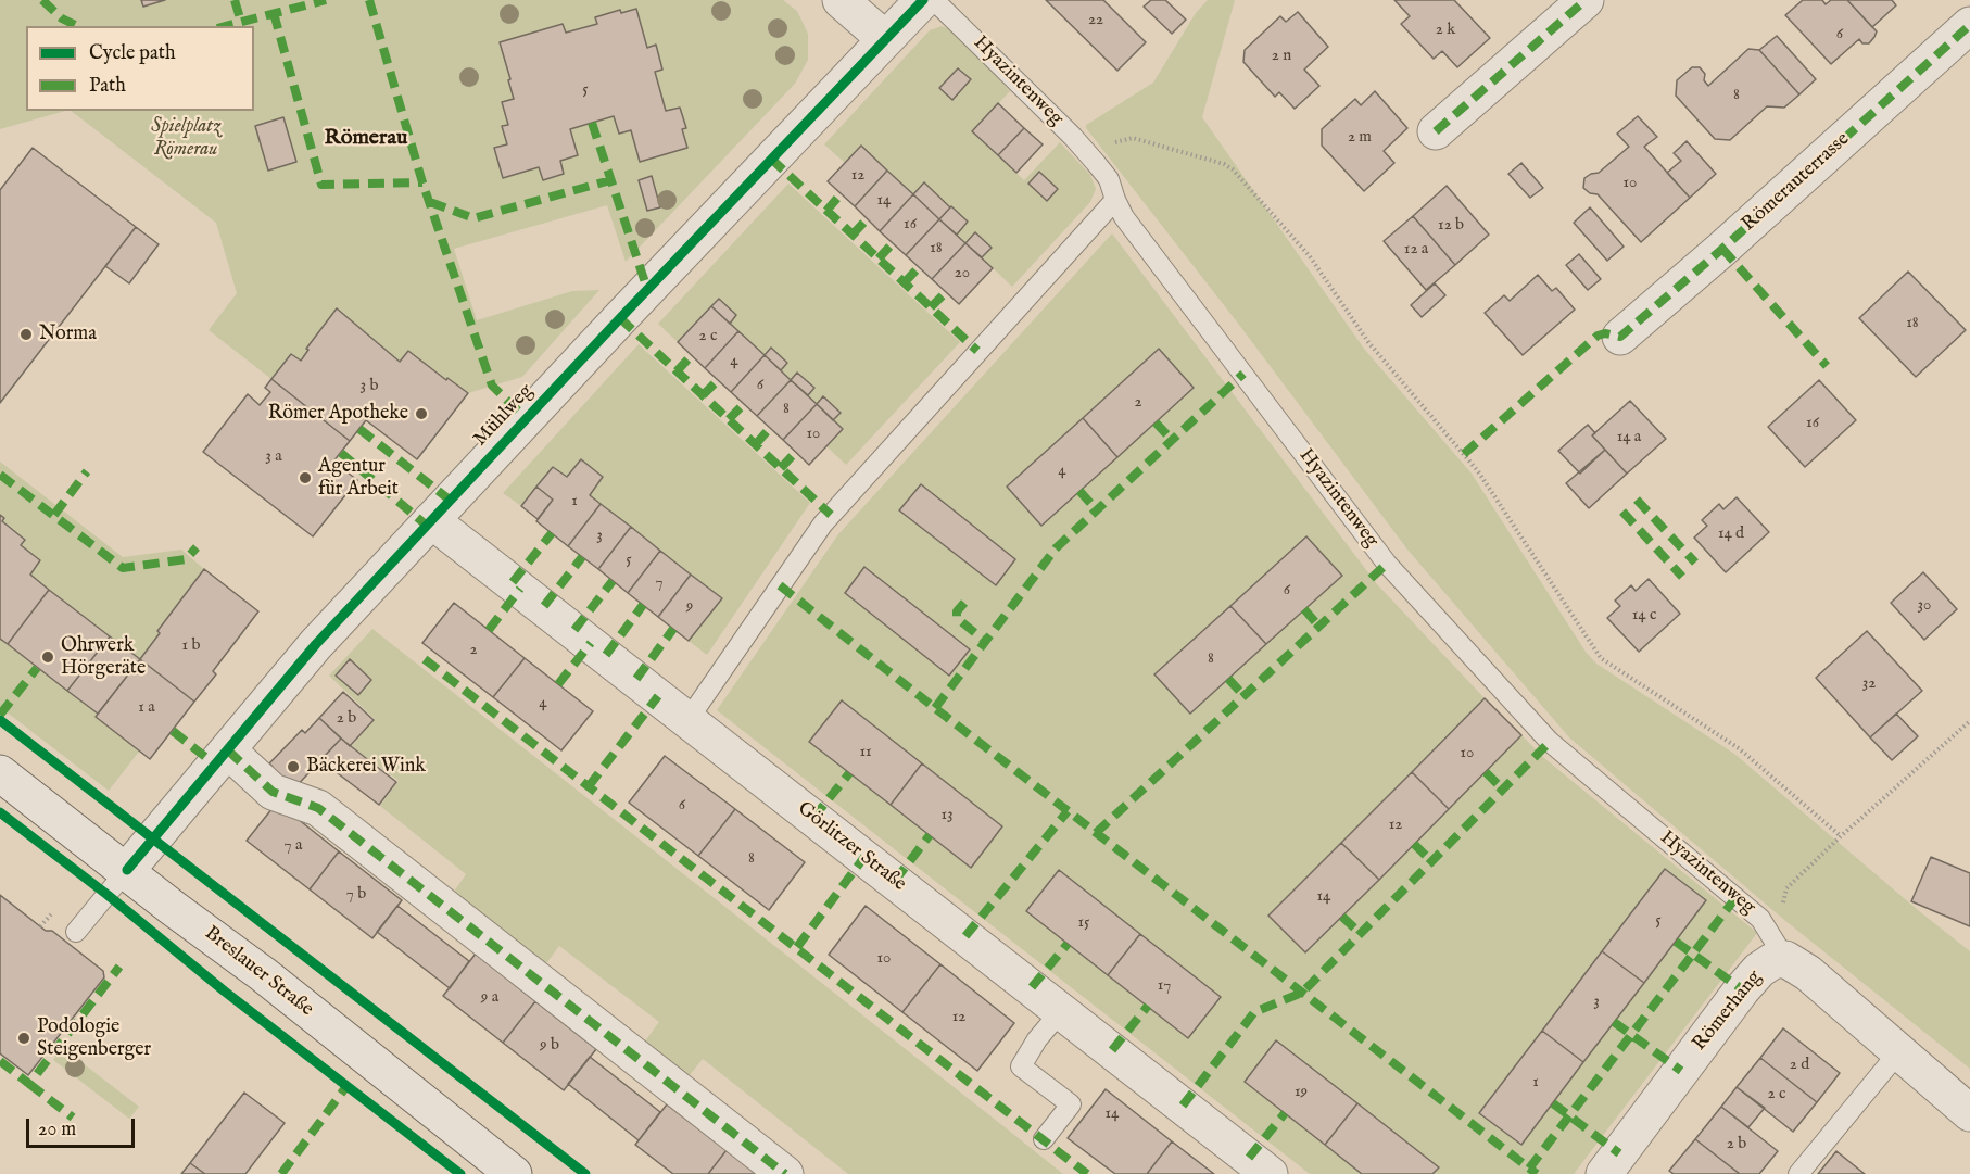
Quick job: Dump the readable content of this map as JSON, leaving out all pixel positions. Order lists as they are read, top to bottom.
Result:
{
  "streets": {
    "street": [
      "Römerauterrasse",
      "Mühlweg",
      "Görlitzer Straße",
      "Breslauer Straße",
      "Römerhang"
    ],
    "lane": ["Hyazintenweg"]
  },
  "crossings": [
    ["Hyazintenweg", "Römerhang"],
    ["Mühlweg", "Görlitzer Straße"],
    ["Mühlweg", "Breslauer Straße"]
  ],
  "districts": ["Römerau"],
  "parks": ["Spielplatz Römerau"],
  "places": [
    "Norma",
    "Römer Apotheke",
    "Agentur für Arbeit",
    "Ohrwerk Hörgeräte",
    "Bäckerei Wink",
    "Podologie Steigenberger"
  ],
  "house_numbers": [
    "22",
    "2 k",
    "6",
    "2 n",
    "5",
    "8",
    "2 m",
    "12",
    "10",
    "14",
    "16",
    "12 b",
    "18",
    "12 a",
    "20",
    "18",
    "2 c",
    "4",
    "6",
    "3 b",
    "2",
    "8",
    "16",
    "10",
    "14 a",
    "3 a",
    "4",
    "1",
    "14 d",
    "3",
    "5",
    "7",
    "6",
    "30",
    "9",
    "14 c",
    "1 b",
    "2",
    "8",
    "32",
    "4",
    "1 a",
    "2 b",
    "11",
    "10",
    "6",
    "13",
    "12",
    "7 a",
    "8",
    "7 b",
    "14",
    "5",
    "15",
    "10",
    "17",
    "9 a",
    "3",
    "12",
    "9 b",
    "2 d",
    "1",
    "19",
    "2 c",
    "14",
    "2 b"
  ],
  "legend": ["Cycle path", "Path"],
  "scale_bar": "20 m"
}
